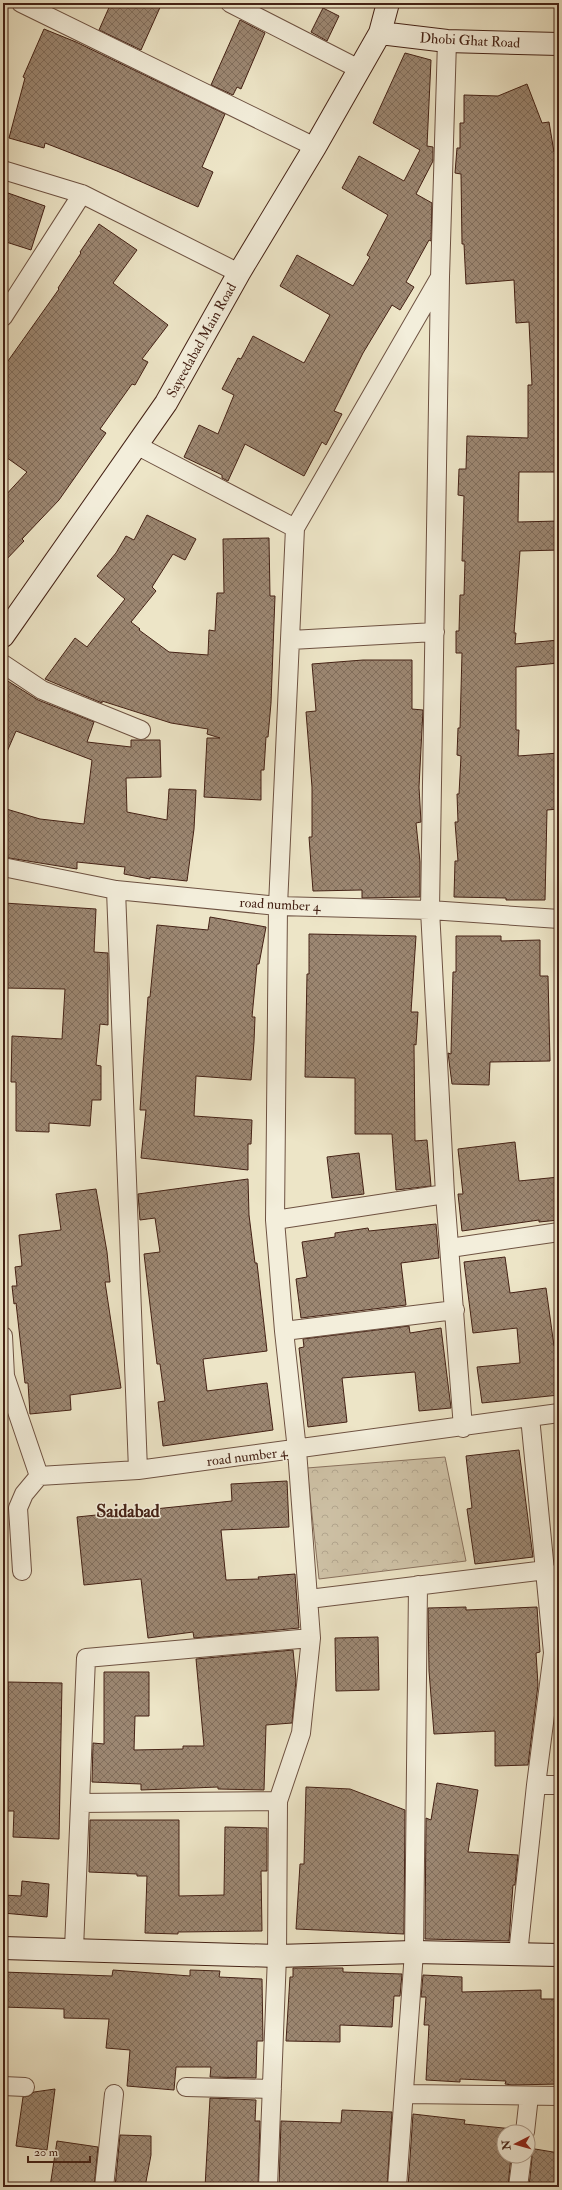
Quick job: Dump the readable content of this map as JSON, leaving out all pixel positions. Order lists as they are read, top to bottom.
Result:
{
  "streets": {
    "main road": ["Dhobi Ghat Road", "Sayeedabad Main Road"],
    "street": ["road number 4"]
  },
  "crossings": [
    ["Dhobi Ghat Road", "Sayeedabad Main Road"]
  ],
  "districts": ["Saidabad"],
  "scale_bar": "20 m",
  "north": "left"
}
